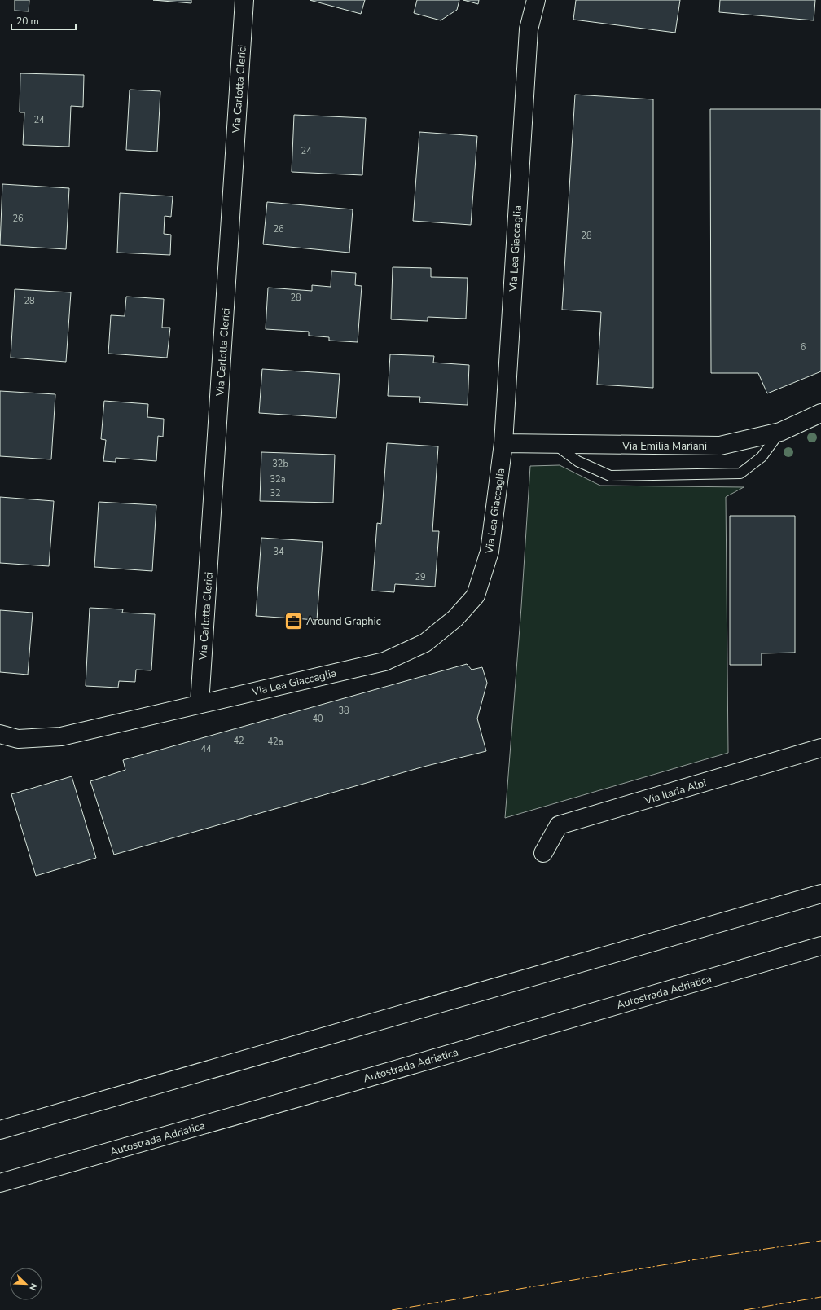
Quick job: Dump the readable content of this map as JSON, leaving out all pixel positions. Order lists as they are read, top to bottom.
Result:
{
  "streets": {
    "main road": [
      "Via Carlotta Clerici",
      "Via Lea Giaccaglia",
      "Via Emilia Mariani",
      "Via Ilaria Alpi",
      "Autostrada Adriatica"
    ]
  },
  "crossings": [
    ["Via Carlotta Clerici", "Via Lea Giaccaglia"],
    ["Via Lea Giaccaglia", "Via Emilia Mariani"]
  ],
  "places": {
    "office": ["Around Graphic"]
  },
  "house_numbers": [
    "24",
    "24",
    "26",
    "26",
    "28",
    "28",
    "28",
    "6",
    "32b",
    "32a",
    "32",
    "34",
    "29",
    "38",
    "40",
    "42",
    "42a",
    "44"
  ],
  "scale_bar": "20 m",
  "north": "bottom right"
}
